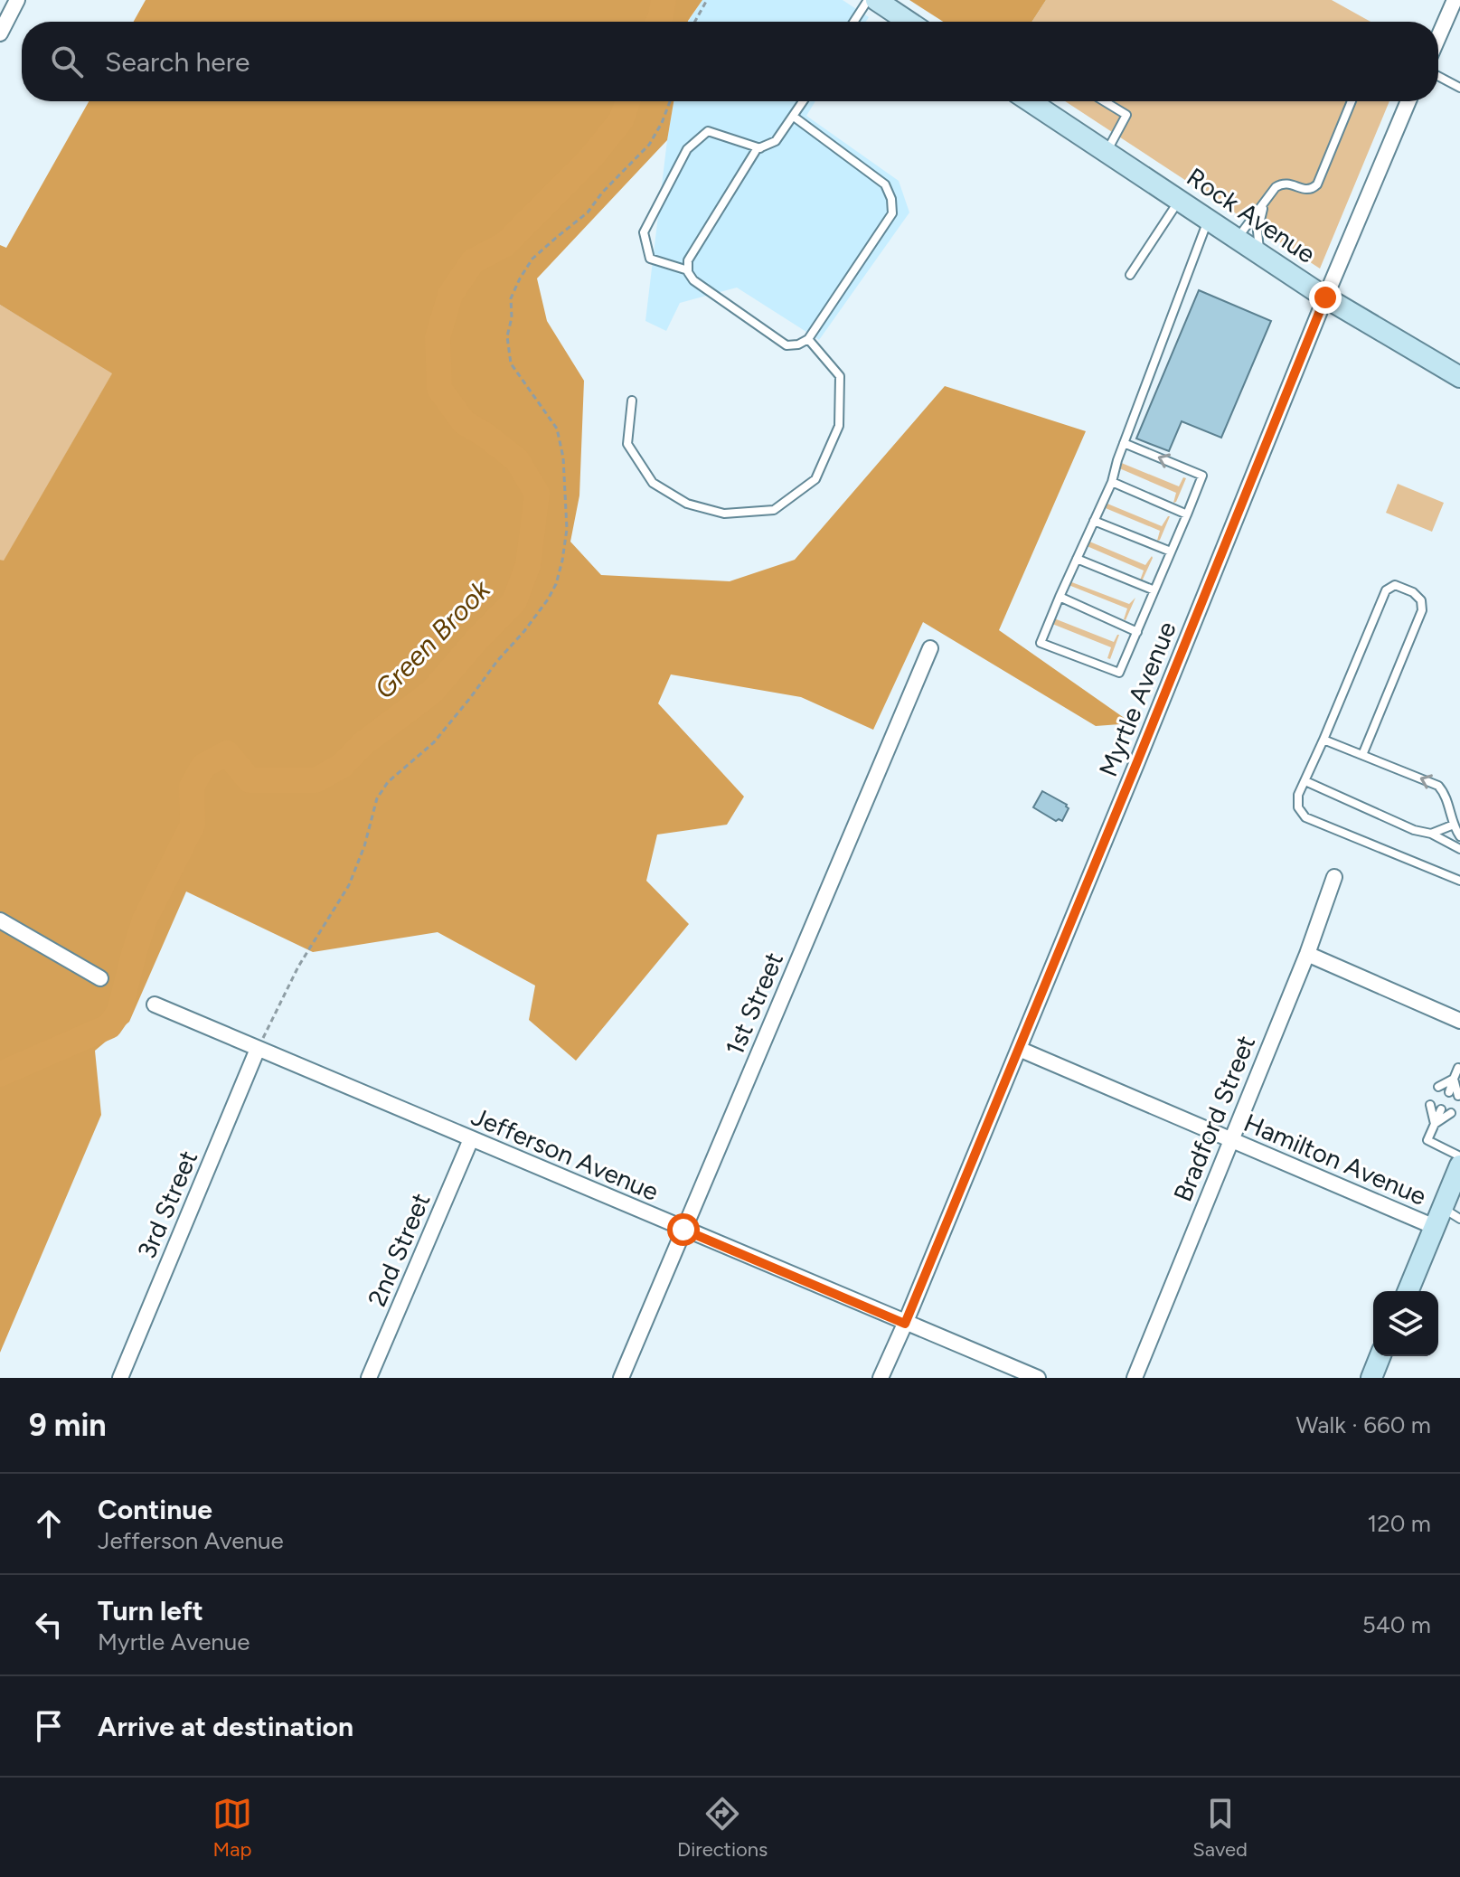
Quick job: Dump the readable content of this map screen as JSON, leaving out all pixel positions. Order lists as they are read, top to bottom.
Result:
{
  "streets": {
    "street": [
      "Rock Avenue",
      "Myrtle Avenue",
      "1st Street",
      "Bradford Street",
      "Jefferson Avenue",
      "Hamilton Avenue",
      "3rd Street",
      "2nd Street"
    ]
  },
  "crossings": [
    ["Rock Avenue", "Myrtle Avenue"],
    ["Myrtle Avenue", "Jefferson Avenue"],
    ["Myrtle Avenue", "Hamilton Avenue"],
    ["1st Street", "Jefferson Avenue"],
    ["Bradford Street", "Hamilton Avenue"],
    ["Jefferson Avenue", "3rd Street"],
    ["Jefferson Avenue", "2nd Street"]
  ],
  "water": ["Green Brook"],
  "page": {
    "search": "Search here",
    "heading": ["9 min", "Walk · 660 m"],
    "list": [
      ["Continue", "Jefferson Avenue", "120 m"],
      ["Turn left", "Myrtle Avenue", "540 m"],
      "Arrive at destination"
    ],
    "nav": ["Map", "Directions", "Saved"]
  }
}
